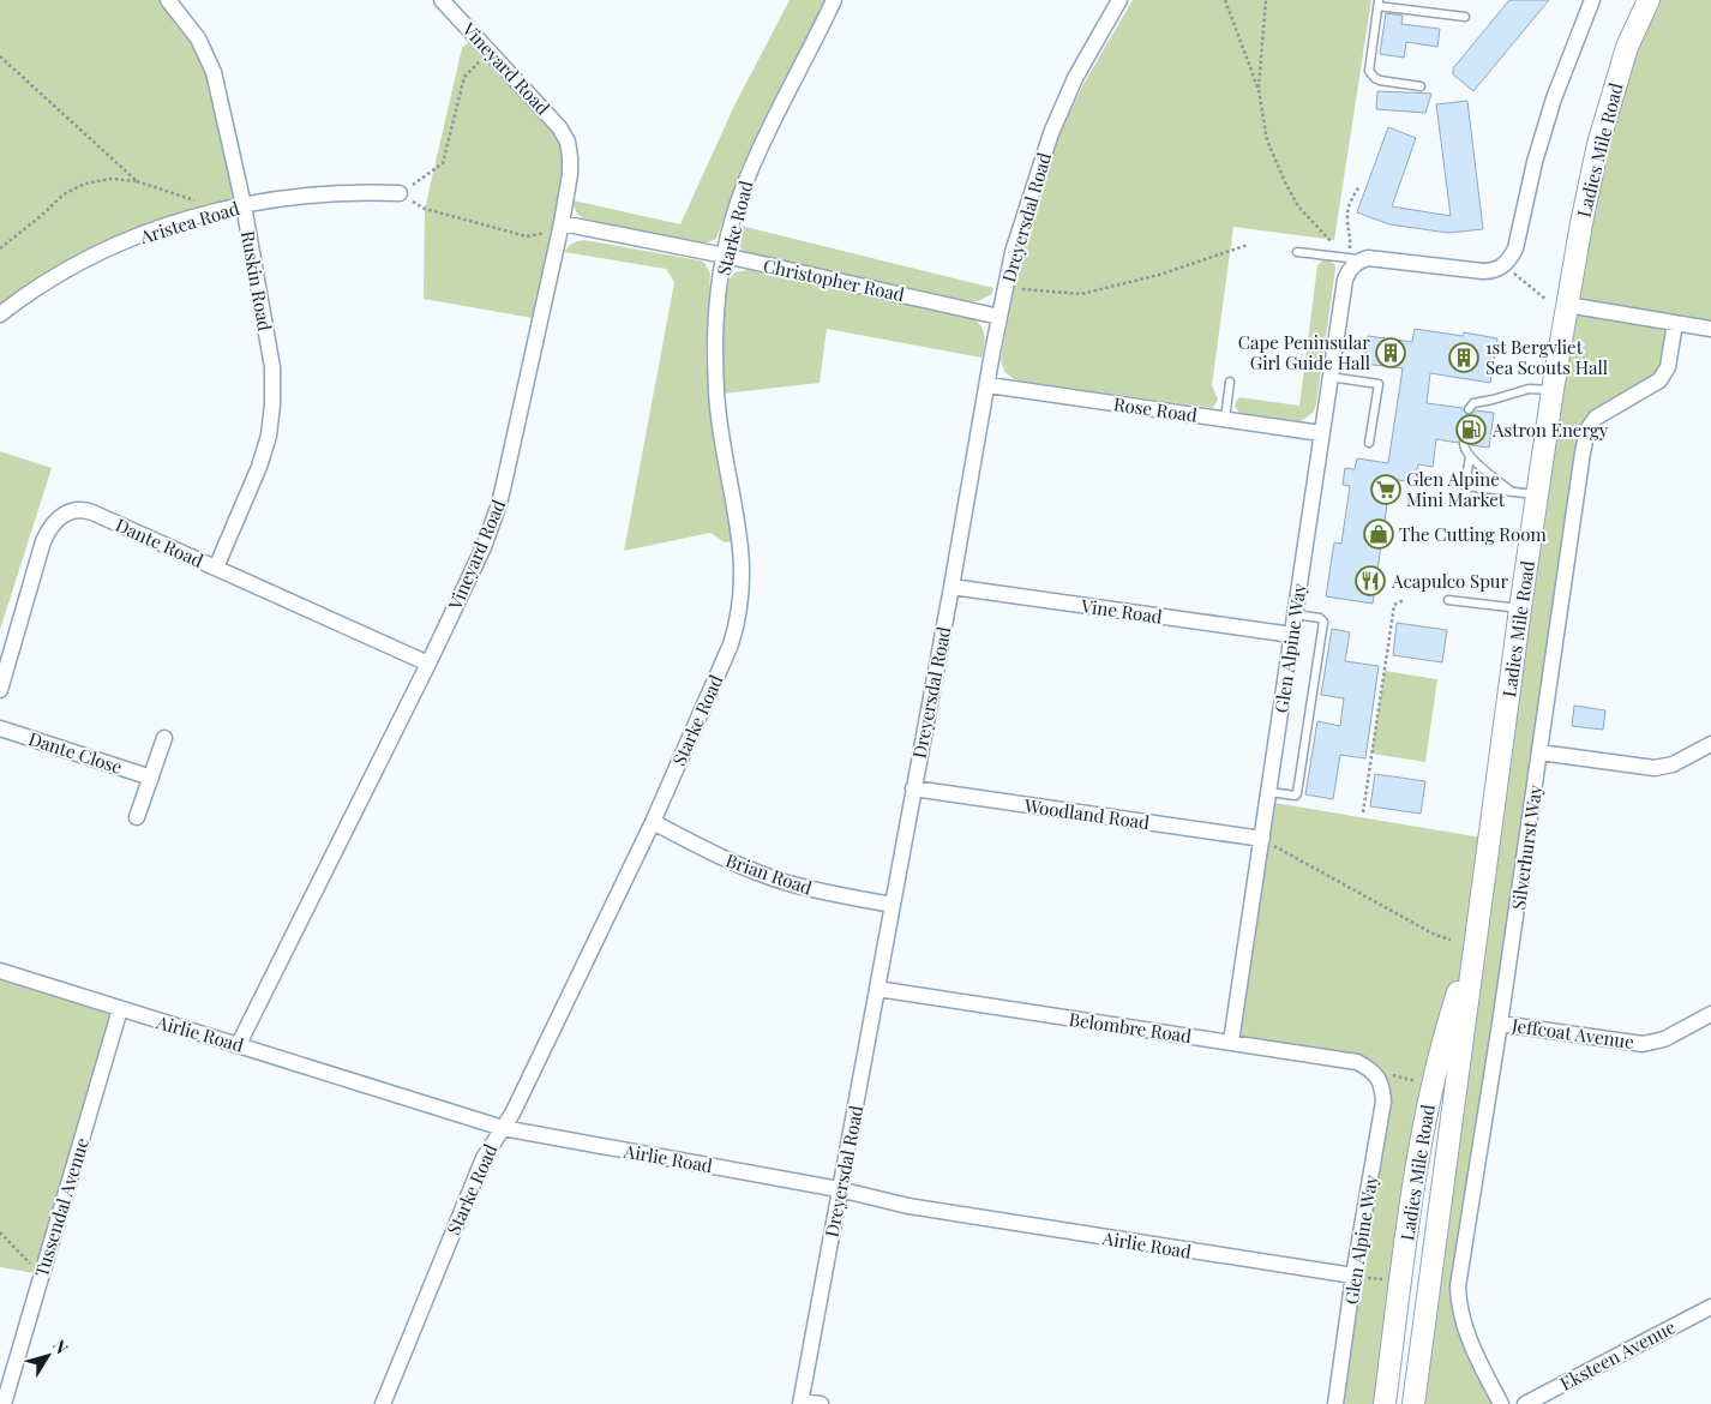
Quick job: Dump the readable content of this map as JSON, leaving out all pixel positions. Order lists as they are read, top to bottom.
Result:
{
  "streets": {
    "main road": ["Ladies Mile Road"],
    "street": [
      "Vineyard Road",
      "Dreyersdal Road",
      "Aristea Road",
      "Starke Road",
      "Christopher Road",
      "Ruskin Road",
      "Rose Road",
      "Dante Road",
      "Vine Road",
      "Glen Alpine Way",
      "Dante Close",
      "Woodland Road",
      "Silverhurst Way",
      "Brian Road",
      "Belombre Road",
      "Airlie Road",
      "Jeffcoat Avenue",
      "Tussendal Avenue",
      "Eksteen Avenue"
    ]
  },
  "crossings": [
    ["Vineyard Road", "Christopher Road"],
    ["Vineyard Road", "Dante Road"],
    ["Vineyard Road", "Airlie Road"],
    ["Dreyersdal Road", "Christopher Road"],
    ["Dreyersdal Road", "Rose Road"],
    ["Dreyersdal Road", "Vine Road"],
    ["Dreyersdal Road", "Woodland Road"],
    ["Dreyersdal Road", "Brian Road"],
    ["Dreyersdal Road", "Belombre Road"],
    ["Dreyersdal Road", "Airlie Road"],
    ["Aristea Road", "Ruskin Road"],
    ["Starke Road", "Christopher Road"],
    ["Starke Road", "Brian Road"],
    ["Starke Road", "Airlie Road"],
    ["Ruskin Road", "Dante Road"],
    ["Rose Road", "Glen Alpine Way"],
    ["Vine Road", "Glen Alpine Way"],
    ["Glen Alpine Way", "Woodland Road"],
    ["Glen Alpine Way", "Belombre Road"],
    ["Glen Alpine Way", "Airlie Road"],
    ["Silverhurst Way", "Jeffcoat Avenue"],
    ["Airlie Road", "Tussendal Avenue"]
  ],
  "places": {
    "building": ["Cape Peninsular Girl Guide Hall", "1st Bergvliet Sea Scouts Hall"],
    "fuel station": ["Astron Energy"],
    "supermarket": ["Glen Alpine Mini Market"],
    "shop": ["The Cutting Room"],
    "restaurant": ["Acapulco Spur"]
  },
  "north": "top right"
}
